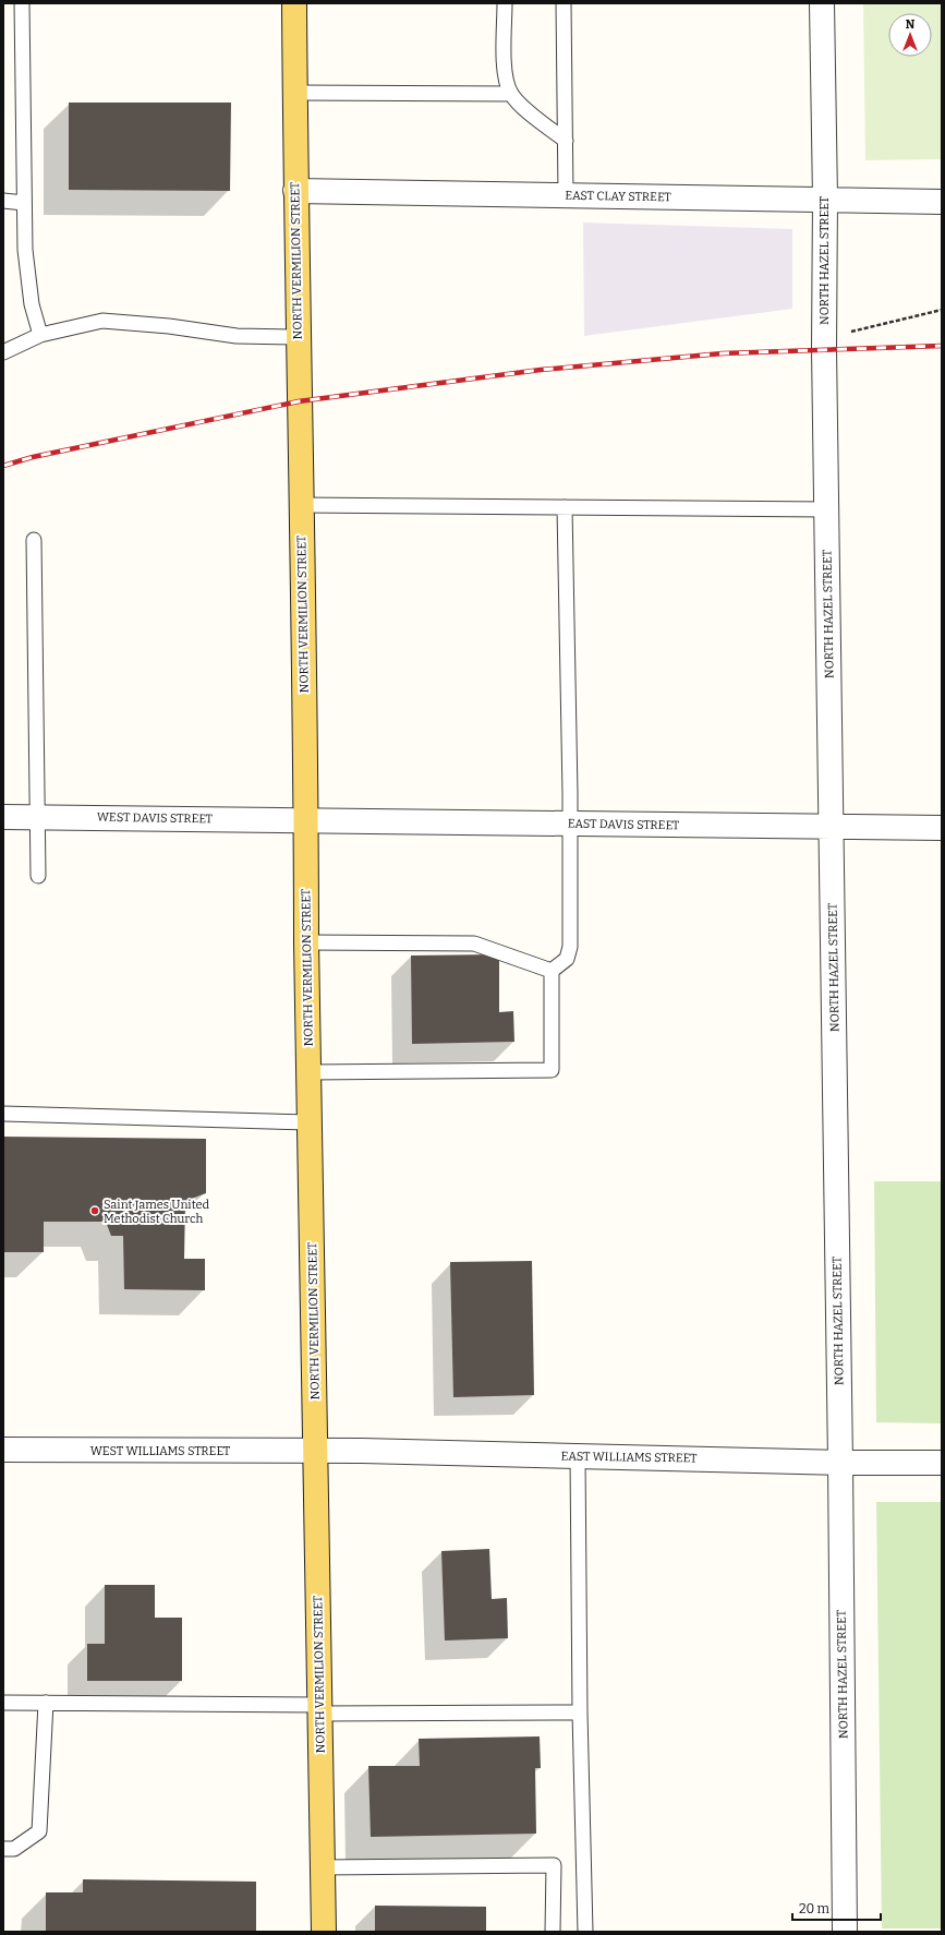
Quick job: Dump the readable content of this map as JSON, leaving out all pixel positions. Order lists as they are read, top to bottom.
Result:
{
  "streets": {
    "main road": ["NORTH VERMILION STREET"],
    "street": [
      "EAST CLAY STREET",
      "NORTH HAZEL STREET",
      "WEST DAVIS STREET",
      "EAST DAVIS STREET",
      "WEST WILLIAMS STREET",
      "EAST WILLIAMS STREET"
    ]
  },
  "crossings": [
    ["EAST CLAY STREET", "NORTH VERMILION STREET"],
    ["EAST CLAY STREET", "NORTH HAZEL STREET"],
    ["NORTH VERMILION STREET", "WEST DAVIS STREET"],
    ["NORTH VERMILION STREET", "EAST DAVIS STREET"],
    ["NORTH VERMILION STREET", "WEST WILLIAMS STREET"],
    ["NORTH VERMILION STREET", "EAST WILLIAMS STREET"],
    ["NORTH HAZEL STREET", "EAST DAVIS STREET"],
    ["NORTH HAZEL STREET", "EAST WILLIAMS STREET"],
    ["WEST DAVIS STREET", "EAST DAVIS STREET"],
    ["WEST WILLIAMS STREET", "EAST WILLIAMS STREET"]
  ],
  "places": ["Saint James United Methodist Church"],
  "scale_bar": "20 m",
  "north": "top"
}
